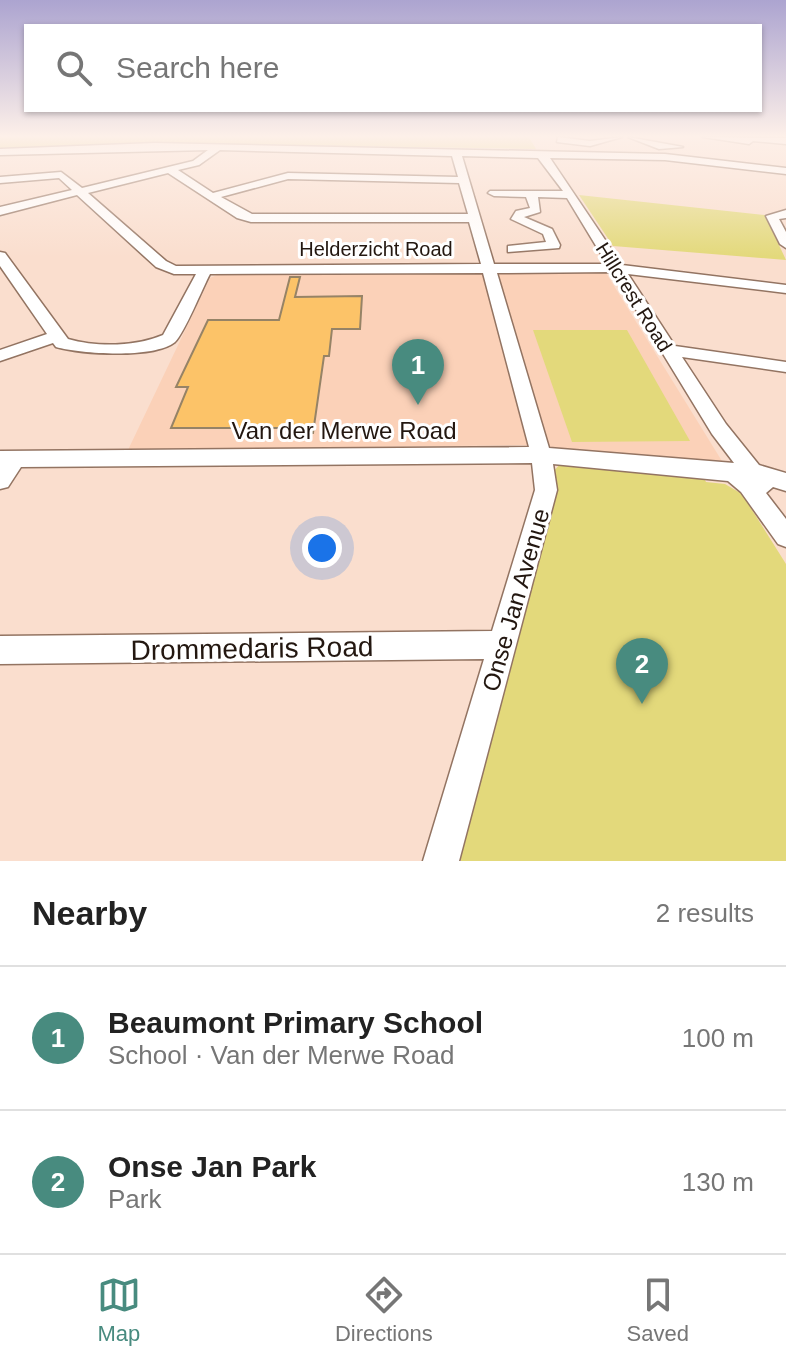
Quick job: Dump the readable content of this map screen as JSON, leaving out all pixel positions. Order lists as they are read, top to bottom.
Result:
{
  "streets": {
    "street": [
      "Helderzicht Road",
      "Hillcrest Road",
      "Van der Merwe Road",
      "Onse Jan Avenue",
      "Drommedaris Road"
    ]
  },
  "crossings": [
    ["Helderzicht Road", "Hillcrest Road"],
    ["Helderzicht Road", "Onse Jan Avenue"],
    ["Hillcrest Road", "Van der Merwe Road"],
    ["Van der Merwe Road", "Onse Jan Avenue"],
    ["Onse Jan Avenue", "Drommedaris Road"]
  ],
  "page": {
    "search": "Search here",
    "pins": ["1", "2"],
    "heading": ["Nearby", "2 results"],
    "list": [
      {
        "mark": "1",
        "name": "Beaumont Primary School",
        "note": "School · Van der Merwe Road",
        "value": "100 m"
      },
      {
        "mark": "2",
        "name": "Onse Jan Park",
        "note": "Park",
        "value": "130 m"
      }
    ],
    "nav": ["Map", "Directions", "Saved"]
  }
}
